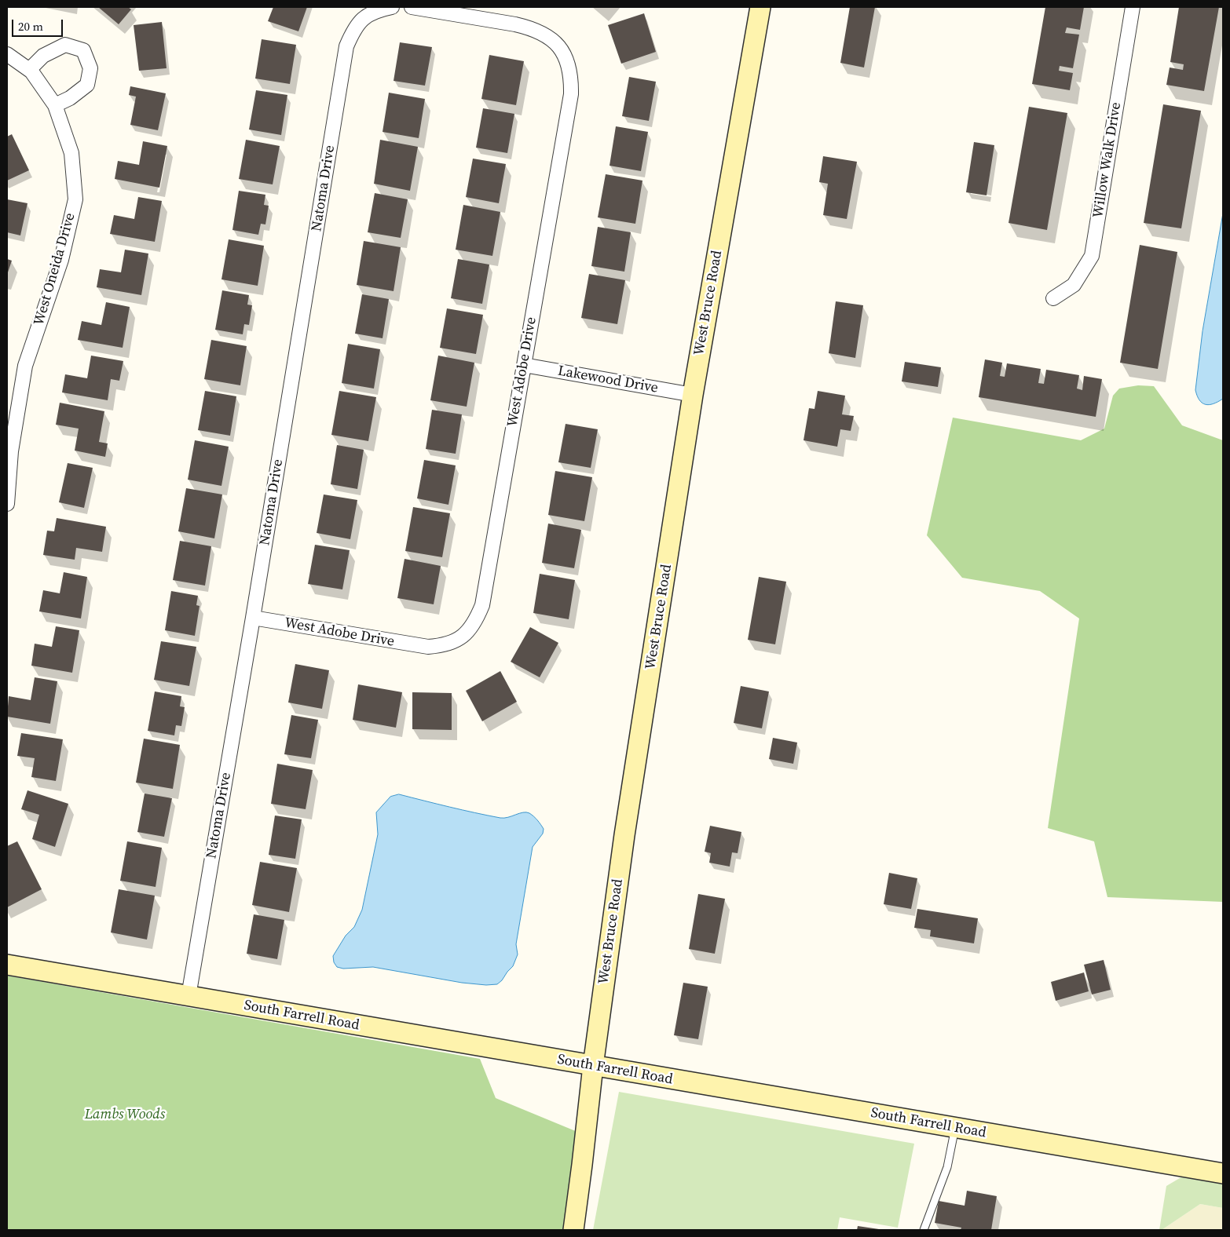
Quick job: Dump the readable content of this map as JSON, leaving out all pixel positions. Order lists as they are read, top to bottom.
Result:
{
  "streets": {
    "street": [
      "Willow Walk Drive",
      "Natoma Drive",
      "West Oneida Drive",
      "West Bruce Road",
      "West Adobe Drive",
      "Lakewood Drive",
      "South Farrell Road"
    ]
  },
  "crossings": [
    ["Natoma Drive", "West Adobe Drive"],
    ["Natoma Drive", "South Farrell Road"],
    ["West Bruce Road", "Lakewood Drive"],
    ["West Bruce Road", "South Farrell Road"],
    ["West Adobe Drive", "Lakewood Drive"]
  ],
  "parks": ["Lambs Woods"],
  "scale_bar": "20 m"
}
